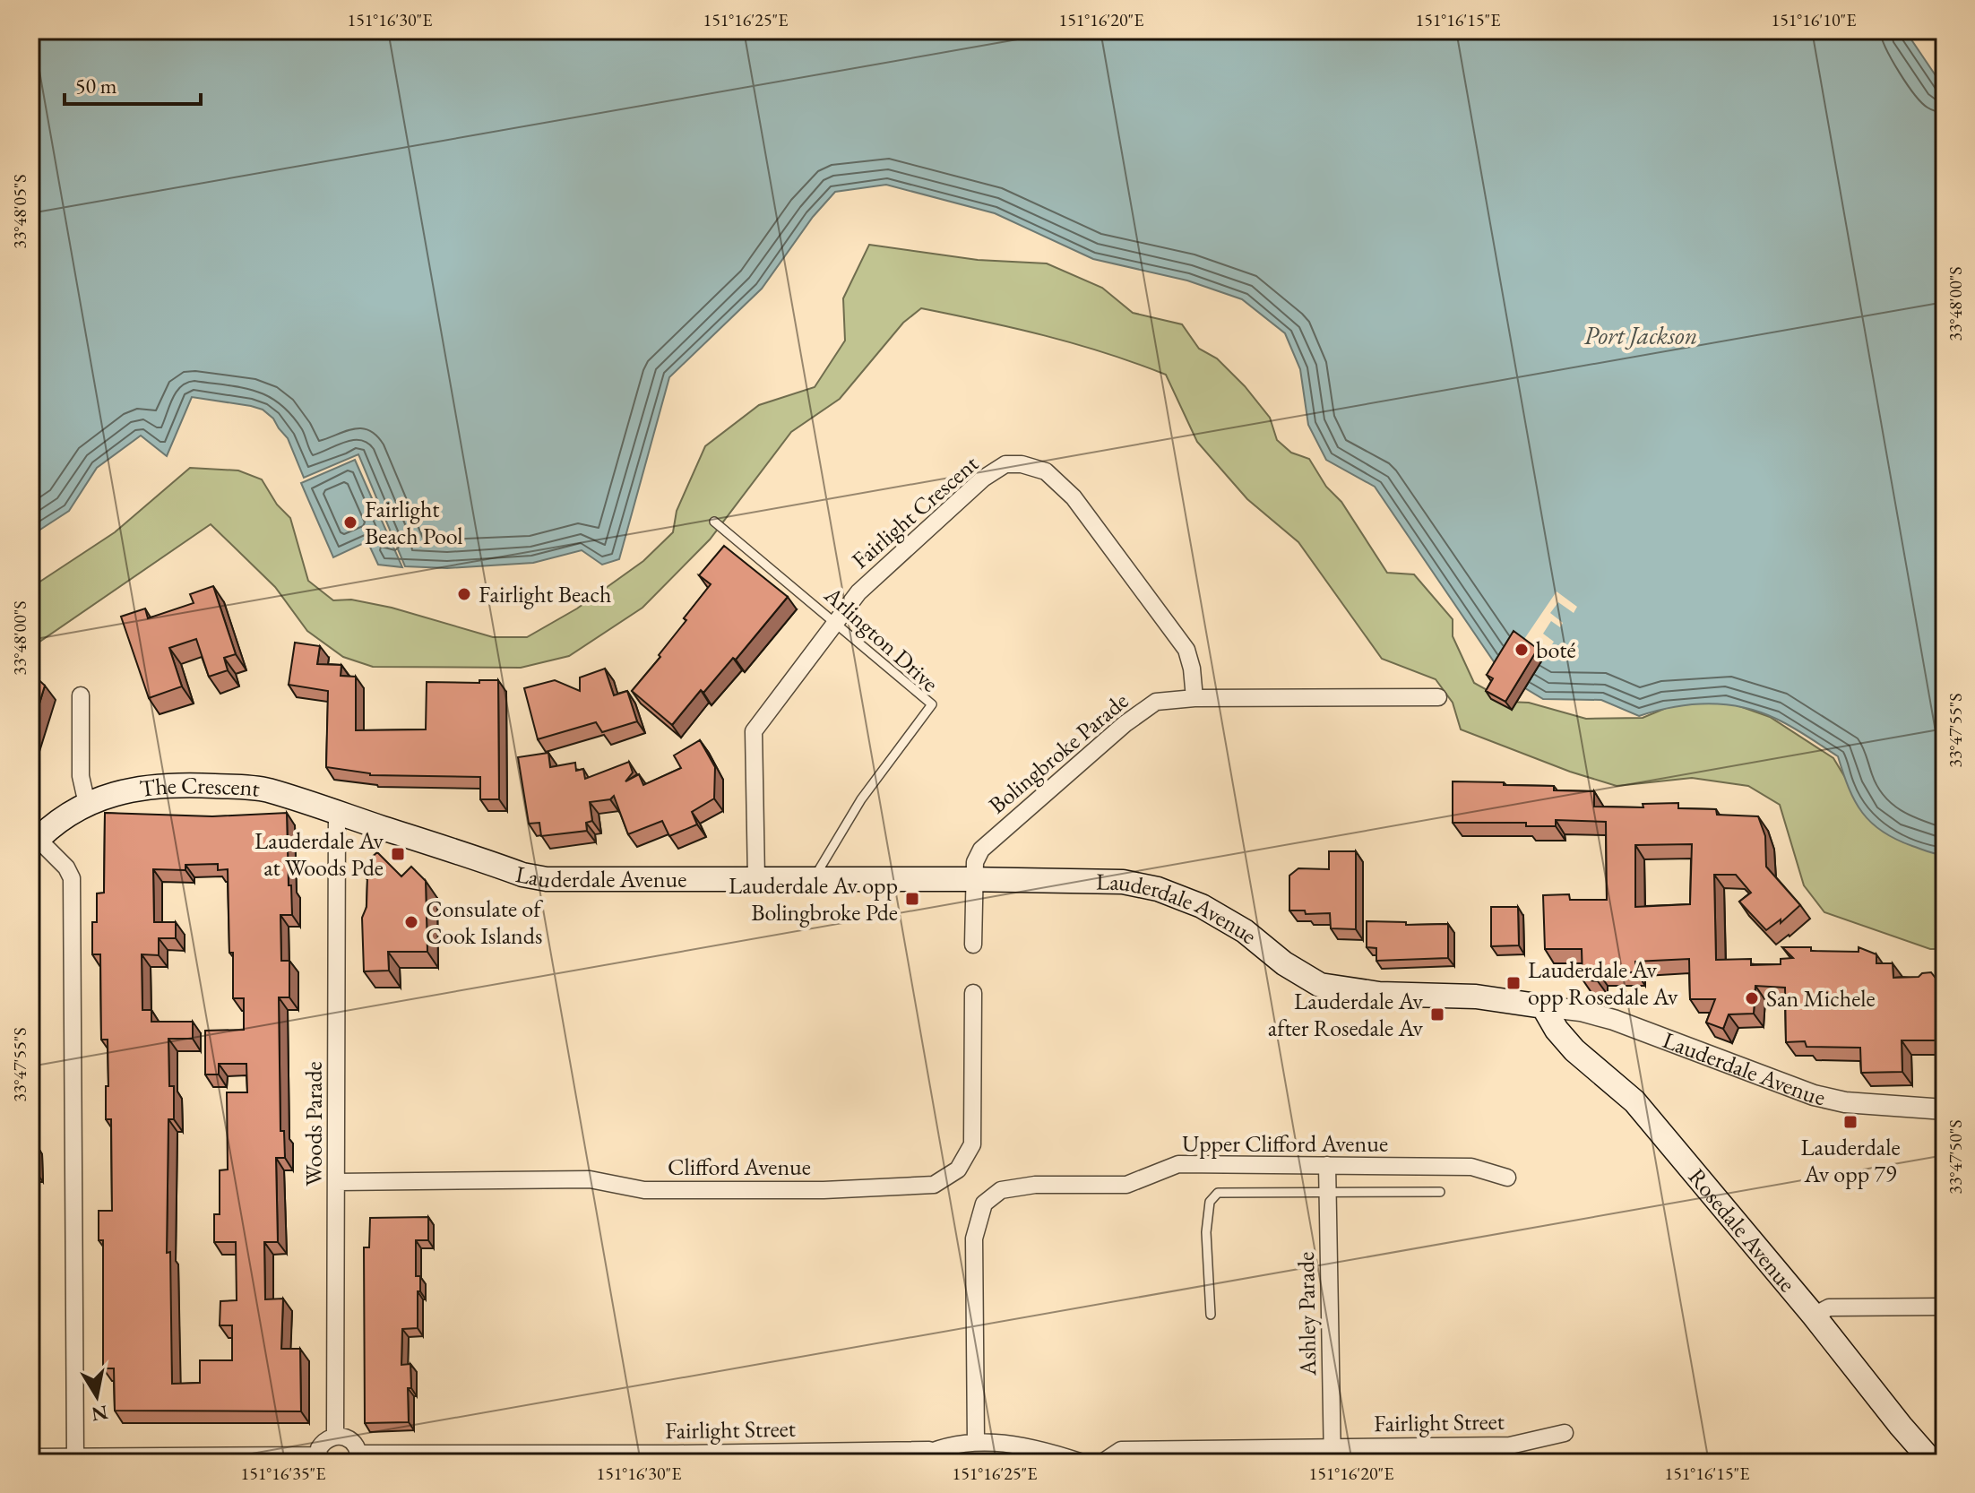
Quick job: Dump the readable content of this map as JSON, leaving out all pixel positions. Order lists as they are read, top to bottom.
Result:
{
  "streets": {
    "main road": ["The Crescent", "Lauderdale Avenue", "Rosedale Avenue"],
    "street": [
      "Fairlight Crescent",
      "Bolingbroke Parade",
      "Woods Parade",
      "Upper Clifford Avenue",
      "Clifford Avenue",
      "Ashley Parade",
      "Fairlight Street"
    ],
    "lane": ["Arlington Drive"]
  },
  "crossings": [
    ["Fairlight Crescent", "Arlington Drive"],
    ["Fairlight Crescent", "Bolingbroke Parade"],
    ["Fairlight Crescent", "Lauderdale Avenue"],
    ["Arlington Drive", "Lauderdale Avenue"],
    ["Bolingbroke Parade", "Lauderdale Avenue"],
    ["The Crescent", "Lauderdale Avenue"],
    ["The Crescent", "Woods Parade"],
    ["Lauderdale Avenue", "Rosedale Avenue"],
    ["Woods Parade", "Clifford Avenue"],
    ["Upper Clifford Avenue", "Ashley Parade"],
    ["Ashley Parade", "Fairlight Street"]
  ],
  "water": ["Port Jackson"],
  "places": {
    "other": [
      "Fairlight Beach Pool",
      "Fairlight Beach",
      "boté",
      "Consulate of Cook Islands",
      "San Michele"
    ],
    "transit": [
      "Lauderdale Av at Woods Pde",
      "Lauderdale Av opp Bolingbroke Pde",
      "Lauderdale Av opp Rosedale Av",
      "Lauderdale Av after Rosedale Av",
      "Lauderdale Av opp 79"
    ]
  },
  "scale_bar": "50 m",
  "north": "bottom",
  "coordinates": [
    "151°16'30\"E",
    "151°16'25\"E",
    "151°16'20\"E",
    "151°16'15\"E",
    "151°16'10\"E",
    "33°48'05\"S",
    "33°48'00\"S",
    "33°47'55\"S",
    "33°47'50\"S",
    "151°16'35\"E"
  ]
}
